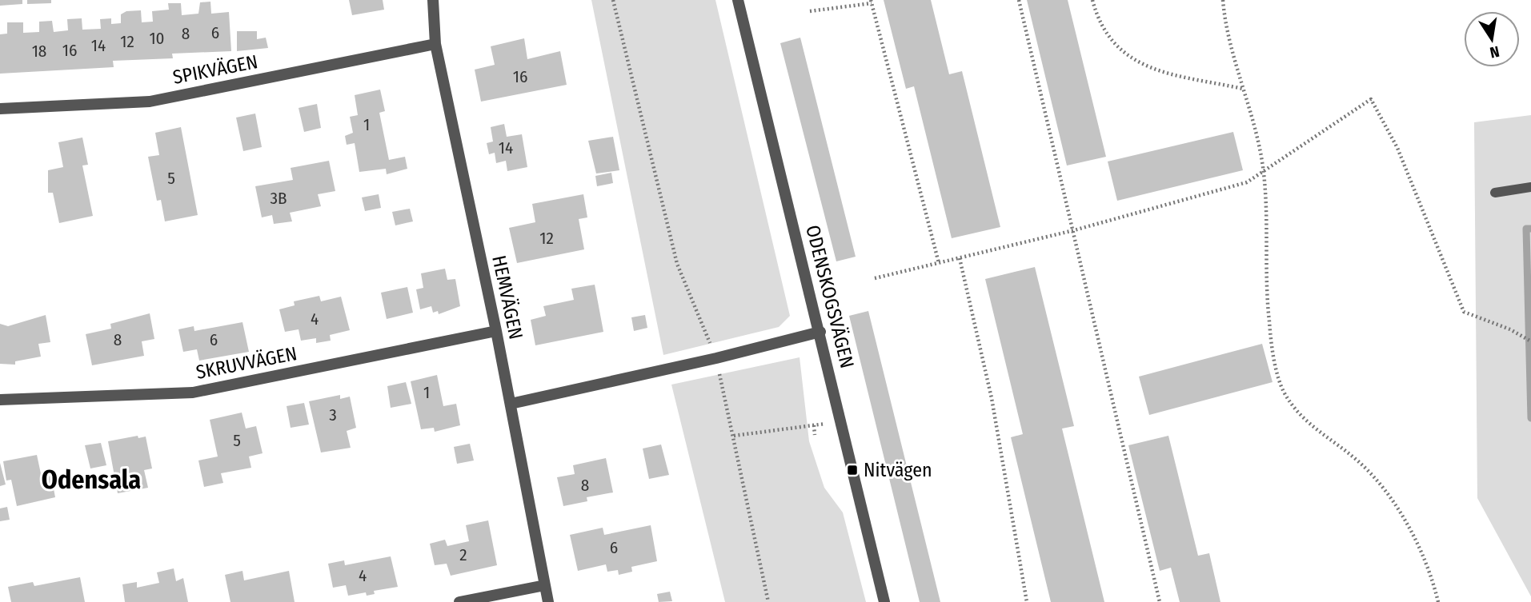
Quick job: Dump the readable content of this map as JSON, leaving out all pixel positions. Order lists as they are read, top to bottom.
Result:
{
  "streets": {
    "street": [
      "SPIKVÄGEN",
      "ODENSKOGSVÄGEN",
      "HEMVÄGEN",
      "SKRUVVÄGEN"
    ]
  },
  "crossings": [
    ["SPIKVÄGEN", "HEMVÄGEN"],
    ["HEMVÄGEN", "SKRUVVÄGEN"]
  ],
  "districts": ["Odensala"],
  "places": {
    "transit": ["Nitvägen"]
  },
  "house_numbers": [
    "6",
    "8",
    "10",
    "12",
    "14",
    "16",
    "18",
    "16",
    "1",
    "14",
    "5",
    "3B",
    "12",
    "4",
    "8",
    "6",
    "1",
    "3",
    "5",
    "8",
    "6",
    "2",
    "4"
  ],
  "north": "bottom"
}
